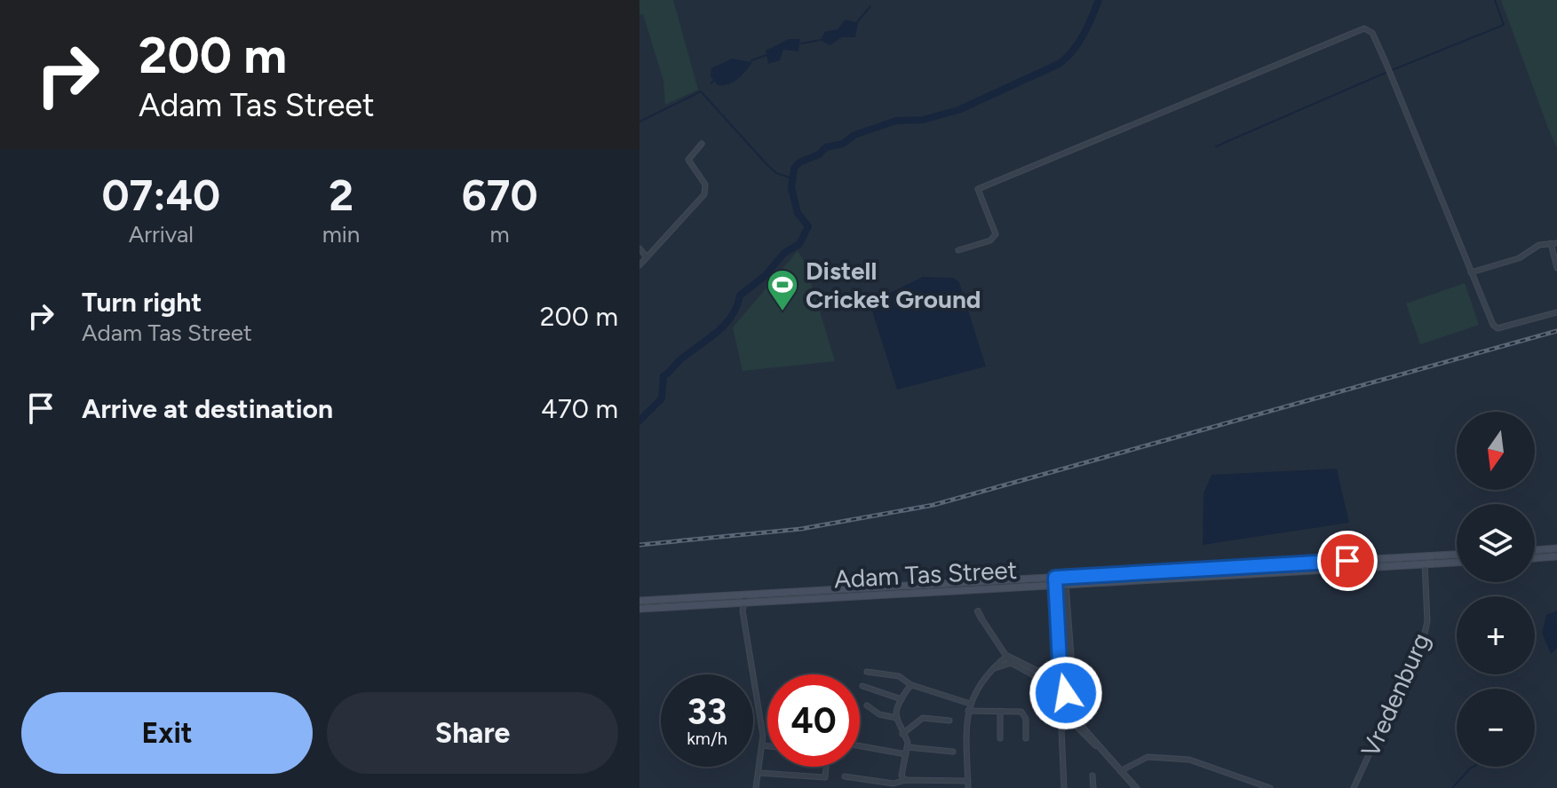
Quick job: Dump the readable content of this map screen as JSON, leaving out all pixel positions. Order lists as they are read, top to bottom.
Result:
{
  "streets": {
    "main road": ["Adam Tas Street"],
    "street": ["Vredenburg"]
  },
  "crossings": [
    ["Adam Tas Street", "Vredenburg"]
  ],
  "places": {
    "sports": ["Distell Cricket Ground"]
  },
  "north": "bottom",
  "page": {
    "turn": ["200 m", "Adam Tas Street"],
    "eta": [
      "07:40",
      "Arrival",
      "2",
      "min",
      "670",
      "m"
    ],
    "list": [
      {
        "name": "Turn right",
        "note": "Adam Tas Street",
        "value": "200 m"
      },
      {
        "name": "Arrive at destination",
        "value": "470 m"
      }
    ],
    "map_buttons": ["+", "−"],
    "speed": "33 km/h",
    "limit": "40",
    "buttons": ["Exit", "Share"]
  }
}
